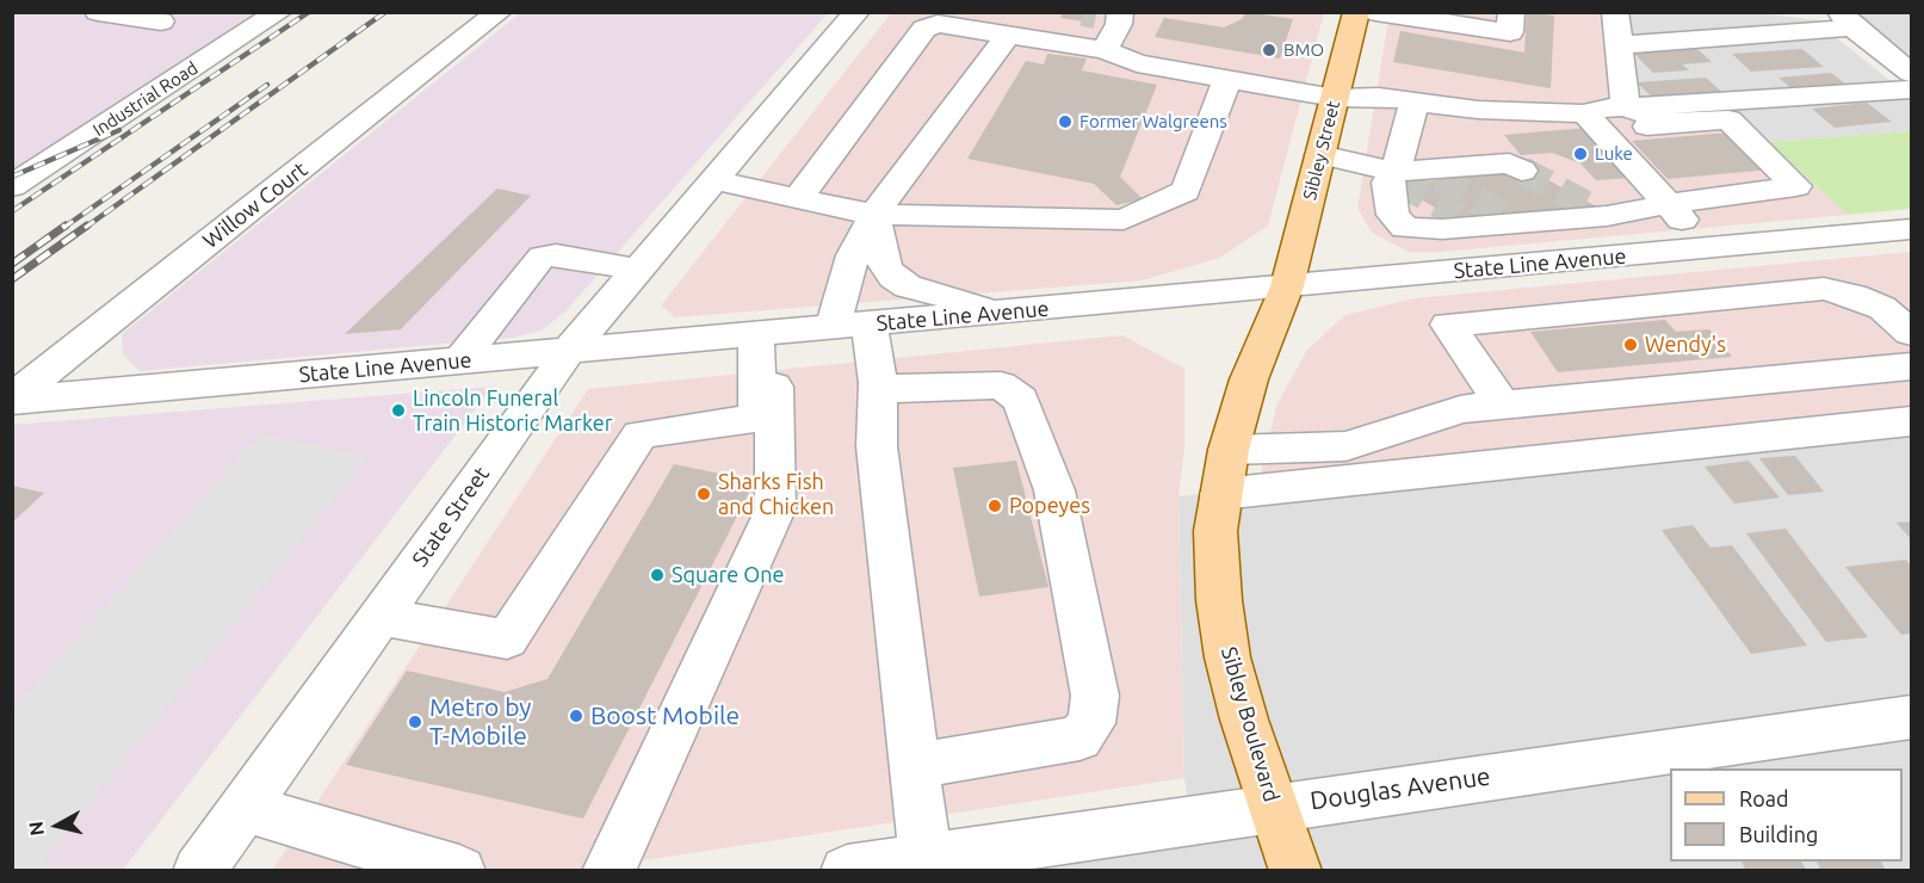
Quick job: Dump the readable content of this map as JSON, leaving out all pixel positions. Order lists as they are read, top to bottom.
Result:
{
  "streets": {
    "main road": ["Sibley Street", "Sibley Boulevard"],
    "street": [
      "Industrial Road",
      "Willow Court",
      "State Line Avenue",
      "State Street",
      "Douglas Avenue"
    ]
  },
  "crossings": [
    ["Sibley Street", "State Line Avenue"],
    ["Sibley Street", "Sibley Boulevard"],
    ["Willow Court", "State Line Avenue"],
    ["State Line Avenue", "State Street"],
    ["State Line Avenue", "Sibley Boulevard"],
    ["Sibley Boulevard", "Douglas Avenue"]
  ],
  "places": [
    "BMO",
    "Former Walgreens",
    "Luke",
    "Wendy's",
    "Lincoln Funeral Train Historic Marker",
    "Sharks Fish and Chicken",
    "Popeyes",
    "Square One",
    "Boost Mobile",
    "Metro by T-Mobile"
  ],
  "legend": ["Road", "Building"],
  "north": "left"
}
